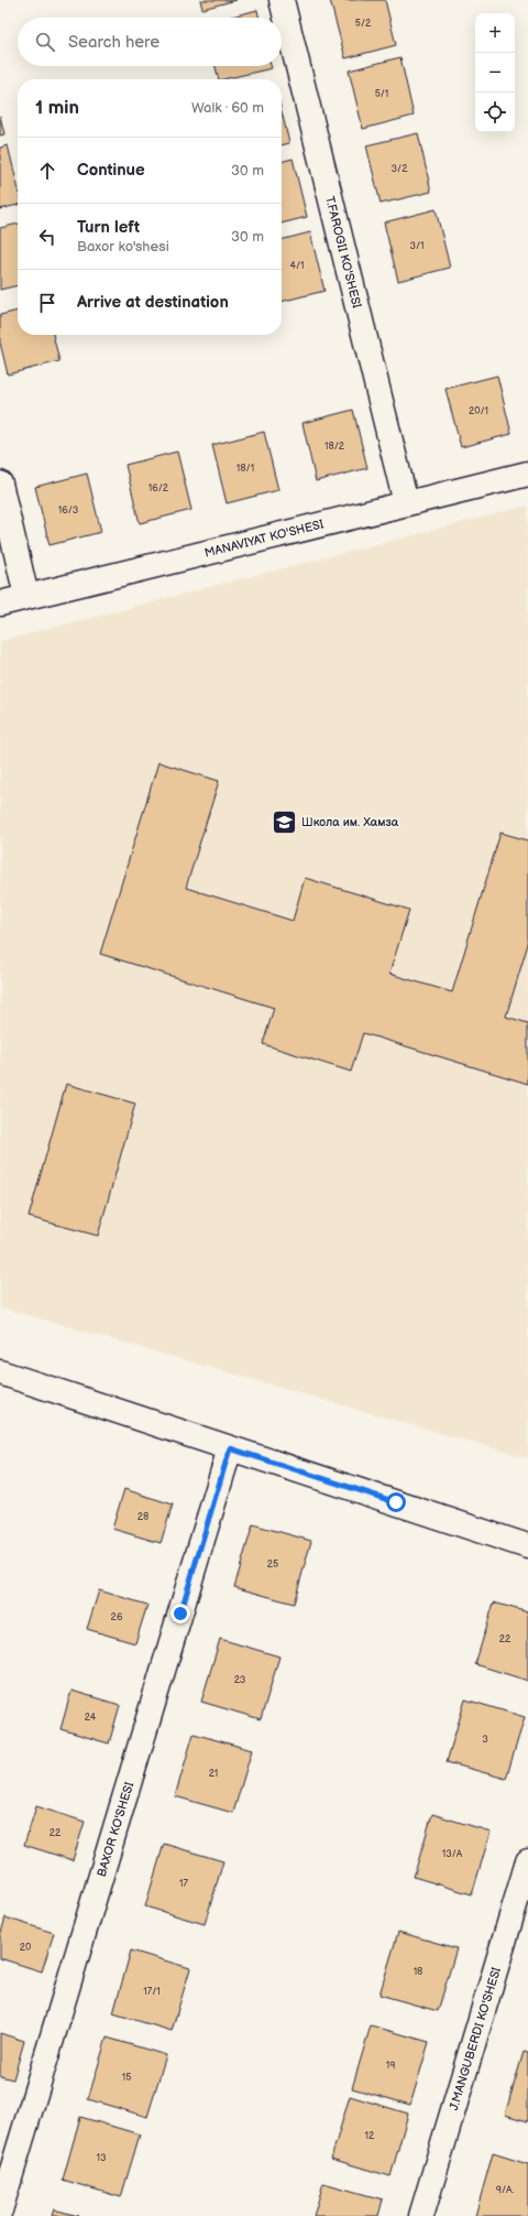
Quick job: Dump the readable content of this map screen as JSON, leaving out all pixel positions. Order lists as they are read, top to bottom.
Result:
{
  "streets": {
    "street": [
      "T.FAROGII KO'SHESI",
      "MANAVIYAT KO'SHESI",
      "BAXOR KO'SHESI",
      "J.MANGUBERDI KO'SHESI"
    ]
  },
  "crossings": [
    ["T.FAROGII KO'SHESI", "MANAVIYAT KO'SHESI"]
  ],
  "places": {
    "school or university": ["Школа им. Хамза"]
  },
  "house_numbers": [
    "5/2",
    "5/1",
    "3/2",
    "3/1",
    "4/1",
    "20/1",
    "18/2",
    "18/1",
    "16/2",
    "16/3",
    "28",
    "25",
    "26",
    "22",
    "23",
    "24",
    "3",
    "21",
    "22",
    "13/A",
    "17",
    "20",
    "18",
    "17/1",
    "19",
    "15",
    "12",
    "13",
    "9/A."
  ],
  "page": {
    "map_buttons": ["+", "−"],
    "search": "Search here",
    "heading": ["1 min", "Walk · 60 m"],
    "list": [
      ["Continue", "30 m"],
      ["Turn left", "Baxor ko'shesi", "30 m"],
      "Arrive at destination"
    ]
  }
}
